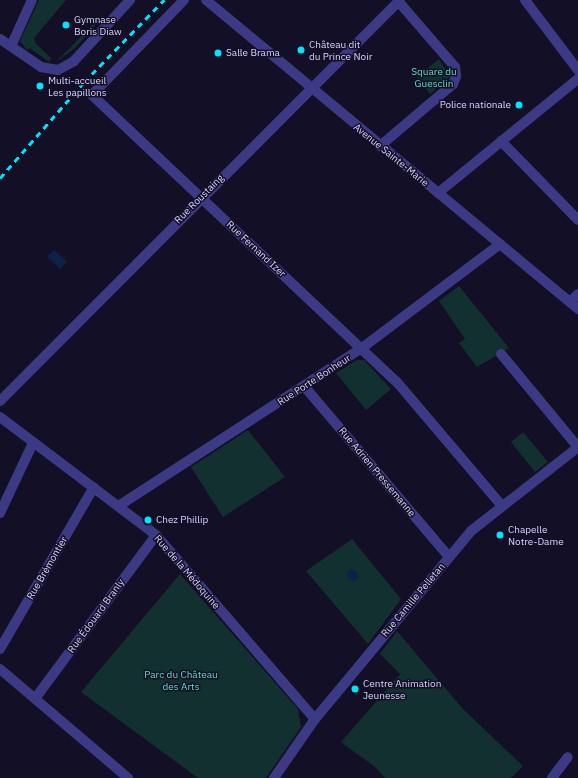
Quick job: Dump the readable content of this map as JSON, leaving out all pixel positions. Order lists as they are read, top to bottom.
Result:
{
  "streets": {
    "street": [
      "Avenue Sainte-Marie",
      "Rue Roustaing",
      "Rue Fernand Izer",
      "Rue Porte Bonheur",
      "Rue Adrien Pressemanne",
      "Rue Brémontier",
      "Rue de la Médoquine",
      "Rue Camille Pelletan",
      "Rue Édouard Branly"
    ]
  },
  "crossings": [
    ["Avenue Sainte-Marie", "Rue Roustaing"],
    ["Avenue Sainte-Marie", "Rue Porte Bonheur"],
    ["Rue Roustaing", "Rue Fernand Izer"],
    ["Rue Fernand Izer", "Rue Porte Bonheur"],
    ["Rue Fernand Izer", "Rue Camille Pelletan"],
    ["Rue Porte Bonheur", "Rue Adrien Pressemanne"],
    ["Rue Porte Bonheur", "Rue de la Médoquine"],
    ["Rue Adrien Pressemanne", "Rue Camille Pelletan"],
    ["Rue Brémontier", "Rue de la Médoquine"],
    ["Rue de la Médoquine", "Rue Camille Pelletan"],
    ["Rue de la Médoquine", "Rue Édouard Branly"]
  ],
  "parks": ["Square du Guesclin", "Parc du Château des Arts"],
  "places": [
    "Gymnase Boris Diaw",
    "Château dit du Prince Noir",
    "Salle Brama",
    "Multi-accueil Les papillons",
    "Police nationale",
    "Chez Phillip",
    "Chapelle Notre-Dame",
    "Centre Animation Jeunesse"
  ]
}
